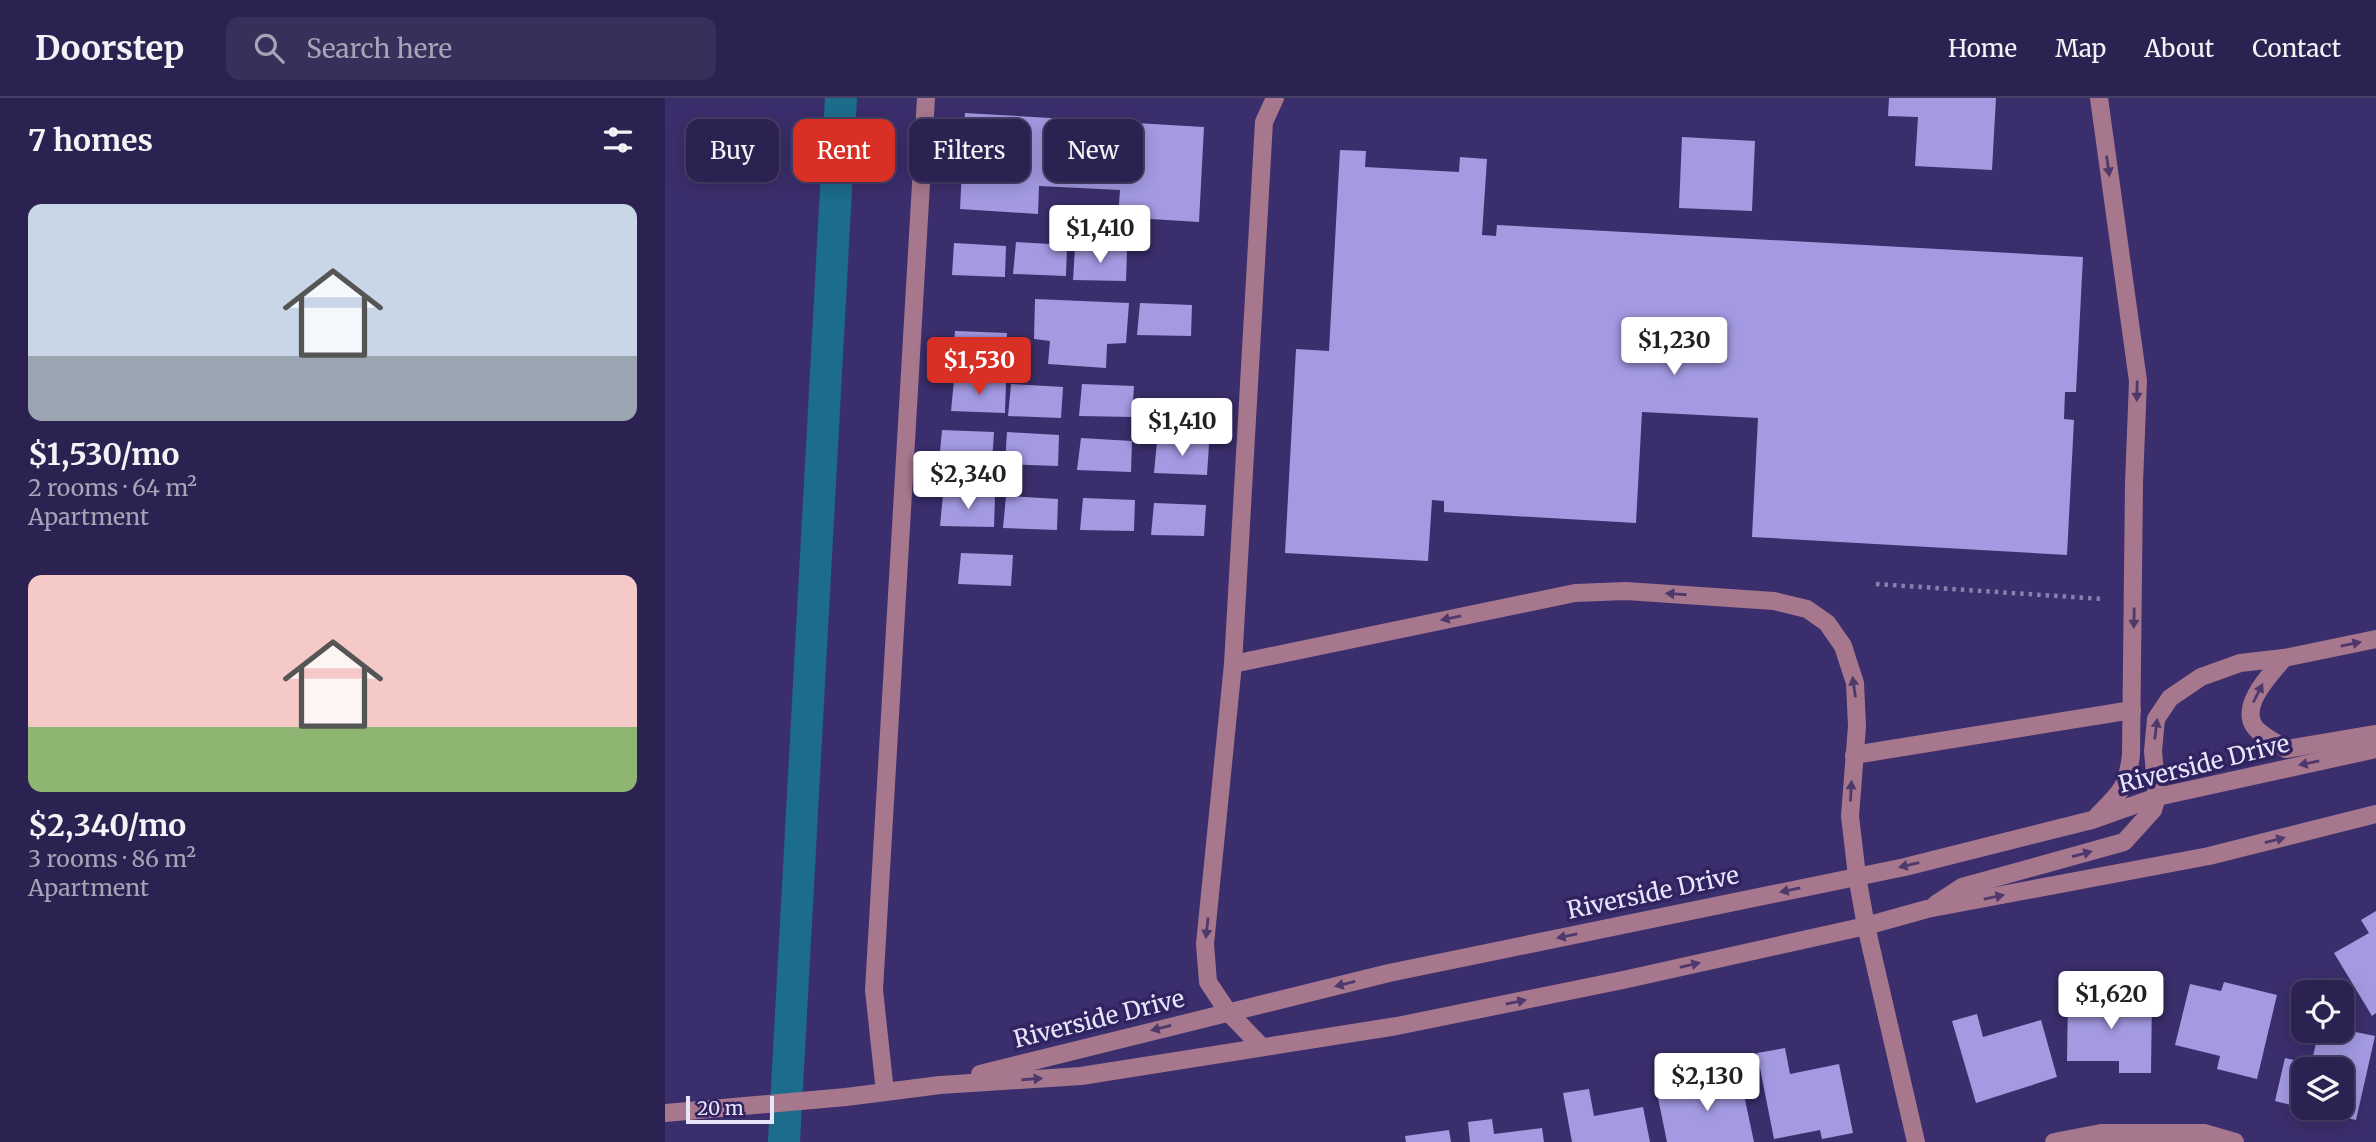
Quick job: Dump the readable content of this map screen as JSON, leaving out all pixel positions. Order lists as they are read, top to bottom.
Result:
{
  "streets": {
    "street": ["Riverside Drive"]
  },
  "scale_bar": "20 m",
  "page": {
    "header": "Doorstep",
    "search": "Search here",
    "nav": [
      "Home",
      "Map",
      "About",
      "Contact"
    ],
    "heading": "7 homes",
    "chip": [
      "Buy",
      "Rent",
      "Filters",
      "New"
    ],
    "list": [
      {
        "name": "$1,530/mo",
        "note": "2 rooms · 64 m² · Apartment"
      },
      {
        "name": "$2,340/mo",
        "note": "3 rooms · 86 m² · Apartment"
      }
    ],
    "price": [
      "$1,410",
      "$1,230",
      "$1,530",
      "$1,410",
      "$2,340",
      "$1,620",
      "$2,130"
    ],
    "scale": "20 m"
  }
}
